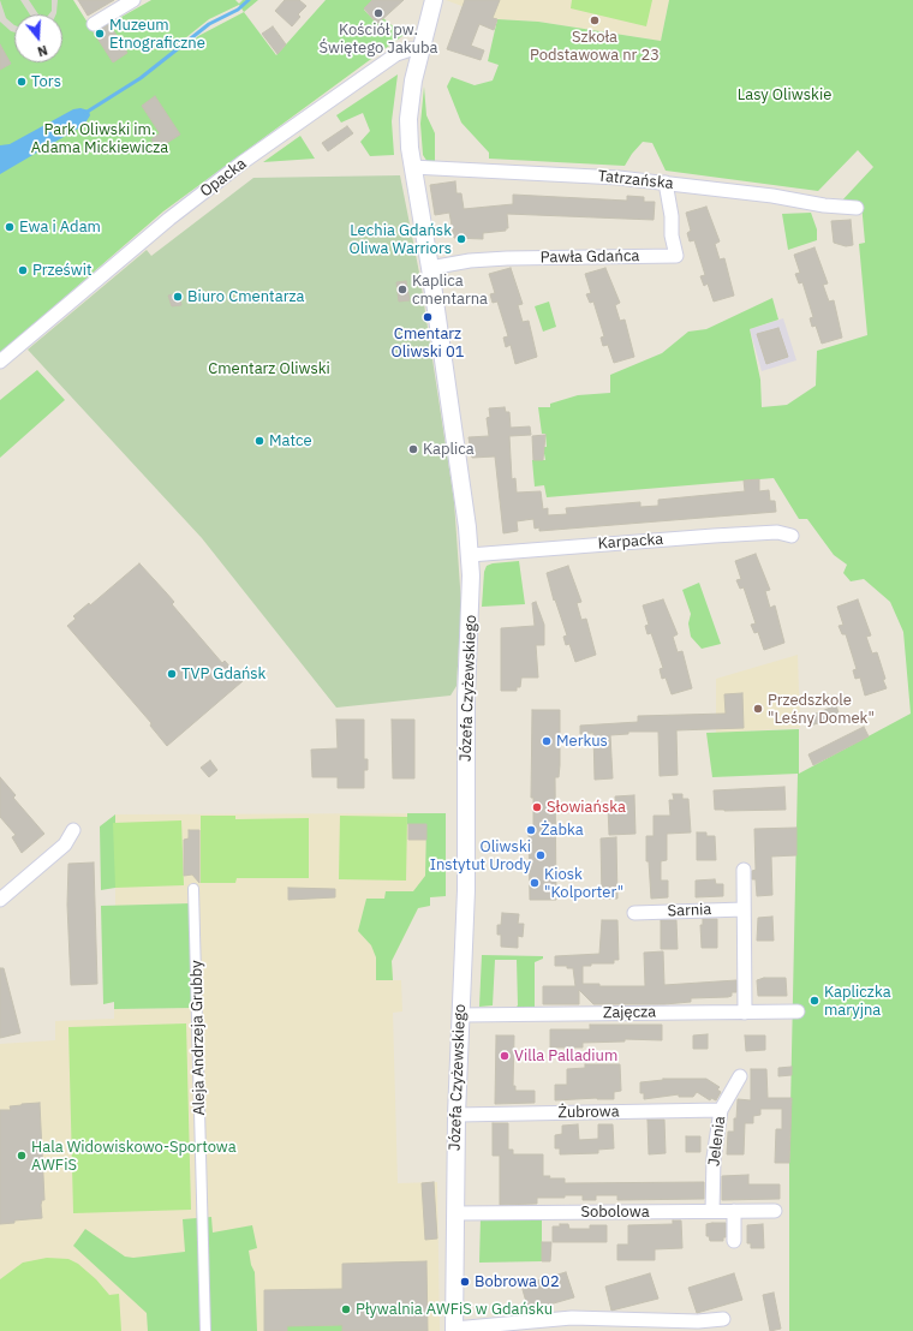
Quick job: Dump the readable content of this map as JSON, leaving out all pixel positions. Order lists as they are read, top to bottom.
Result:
{
  "streets": {
    "street": [
      "Opacka",
      "Tatrzańska",
      "Pawła Gdańca",
      "Karpacka",
      "Józefa Czyżewskiego",
      "Sarnia",
      "Zajęcza",
      "Aleja Andrzeja Grubby",
      "Żubrowa",
      "Jelenia",
      "Sobolowa"
    ]
  },
  "crossings": [
    ["Opacka", "Józefa Czyżewskiego"],
    ["Tatrzańska", "Pawła Gdańca"],
    ["Tatrzańska", "Józefa Czyżewskiego"],
    ["Pawła Gdańca", "Józefa Czyżewskiego"],
    ["Karpacka", "Józefa Czyżewskiego"],
    ["Józefa Czyżewskiego", "Zajęcza"],
    ["Józefa Czyżewskiego", "Żubrowa"],
    ["Józefa Czyżewskiego", "Sobolowa"],
    ["Żubrowa", "Jelenia"],
    ["Jelenia", "Sobolowa"]
  ],
  "parks": ["Lasy Oliwskie", "Park Oliwski im. Adama Mickiewicza", "Cmentarz Oliwski"],
  "places": [
    "Kościół pw. Świętego Jakuba",
    "Szkoła Podstawowa nr 23",
    "Muzeum Etnograficzne",
    "Tors",
    "Ewa i Adam",
    "Lechia Gdańsk Oliwa Warriors",
    "Prześwit",
    "Kaplica cmentarna",
    "Biuro Cmentarza",
    "Cmentarz Oliwski 01",
    "Matce",
    "Kaplica",
    "TVP Gdańsk",
    "Przedszkole \"Leśny Domek\"",
    "Merkus",
    "Słowiańska",
    "Żabka",
    "Oliwski Instytut Urody",
    "Kiosk \"Kolporter\"",
    "Kapliczka maryjna",
    "Villa Palladium",
    "Hala Widowiskowo-Sportowa AWFiS",
    "Bobrowa 02",
    "Pływalnia AWFiS w Gdańsku"
  ],
  "north": "bottom"
}
